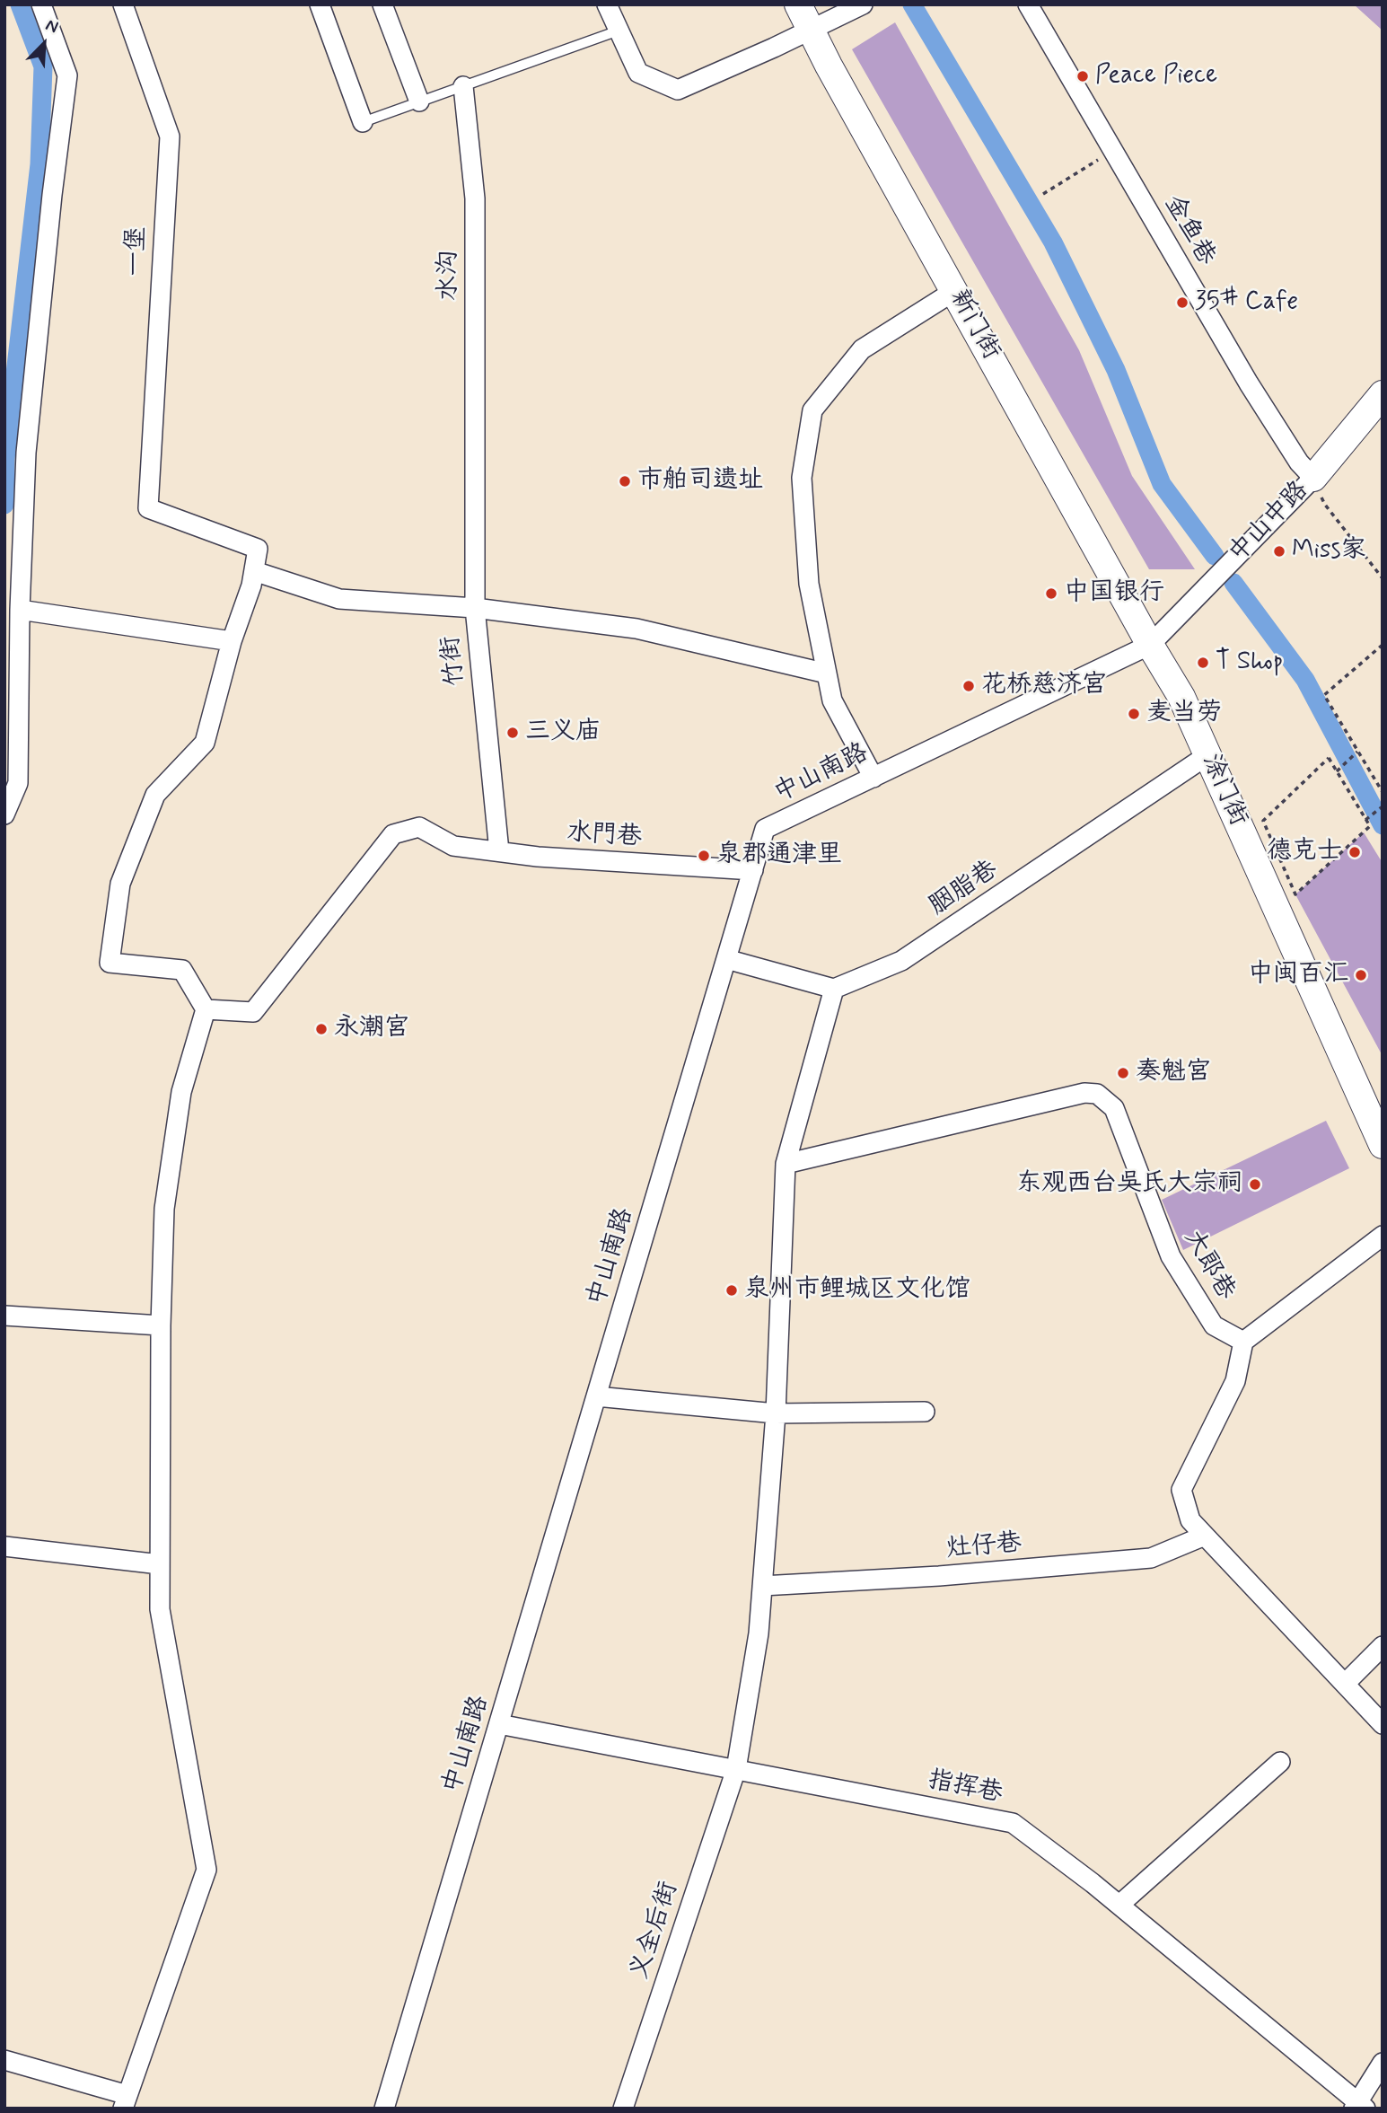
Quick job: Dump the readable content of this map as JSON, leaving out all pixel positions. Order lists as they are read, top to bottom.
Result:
{
  "streets": {
    "main road": ["新门街", "中山中路", "涂门街"],
    "street": [
      "金鱼巷",
      "一堡",
      "水沟",
      "竹街",
      "中山南路",
      "水門巷",
      "胭脂巷",
      "大郎巷",
      "灶仔巷",
      "指挥巷",
      "义全后街"
    ]
  },
  "crossings": [
    ["金鱼巷", "中山中路"],
    ["水沟", "竹街"],
    ["新门街", "中山中路"],
    ["新门街", "中山南路"],
    ["新门街", "涂门街"],
    ["中山中路", "中山南路"],
    ["中山中路", "涂门街"],
    ["竹街", "水門巷"],
    ["中山南路", "涂门街"],
    ["中山南路", "水門巷"],
    ["中山南路", "指挥巷"],
    ["涂门街", "胭脂巷"],
    ["胭脂巷", "义全后街"],
    ["大郎巷", "义全后街"],
    ["灶仔巷", "义全后街"],
    ["指挥巷", "义全后街"]
  ],
  "places": [
    "Peace Piece",
    "35# Cafe",
    "市舶司遗址",
    "Miss家",
    "中国银行",
    "T Shop",
    "花桥慈济宫",
    "麦当劳",
    "三义庙",
    "德克士",
    "泉郡通津里",
    "中闽百汇",
    "永潮宫",
    "奏魁宫",
    "东观西台吴氏大宗祠",
    "泉州市鲤城区文化馆"
  ],
  "north": "top right"
}
